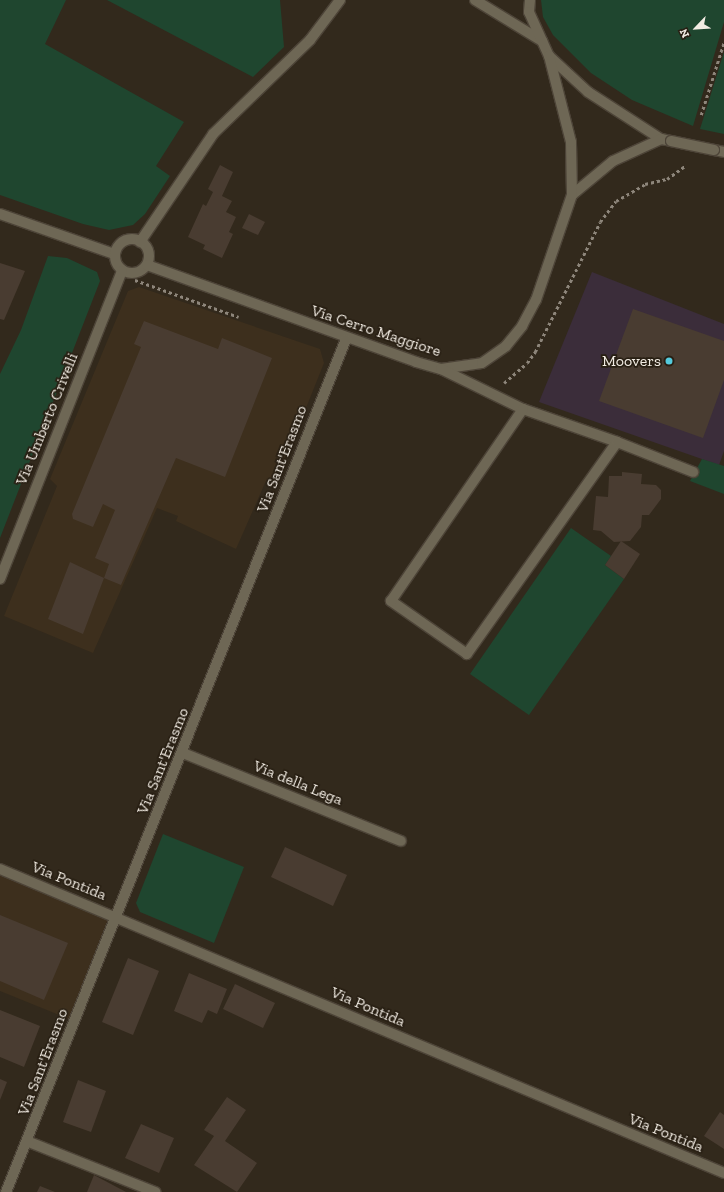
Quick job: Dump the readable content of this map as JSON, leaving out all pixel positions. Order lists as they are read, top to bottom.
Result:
{
  "streets": {
    "street": [
      "Via Cerro Maggiore",
      "Via Umberto Crivelli",
      "Via Sant'Erasmo",
      "Via della Lega",
      "Via Pontida"
    ]
  },
  "crossings": [
    ["Via Cerro Maggiore", "Via Umberto Crivelli"],
    ["Via Cerro Maggiore", "Via Sant'Erasmo"],
    ["Via Sant'Erasmo", "Via della Lega"],
    ["Via Sant'Erasmo", "Via Pontida"]
  ],
  "places": ["Moovers"],
  "north": "bottom left"
}
